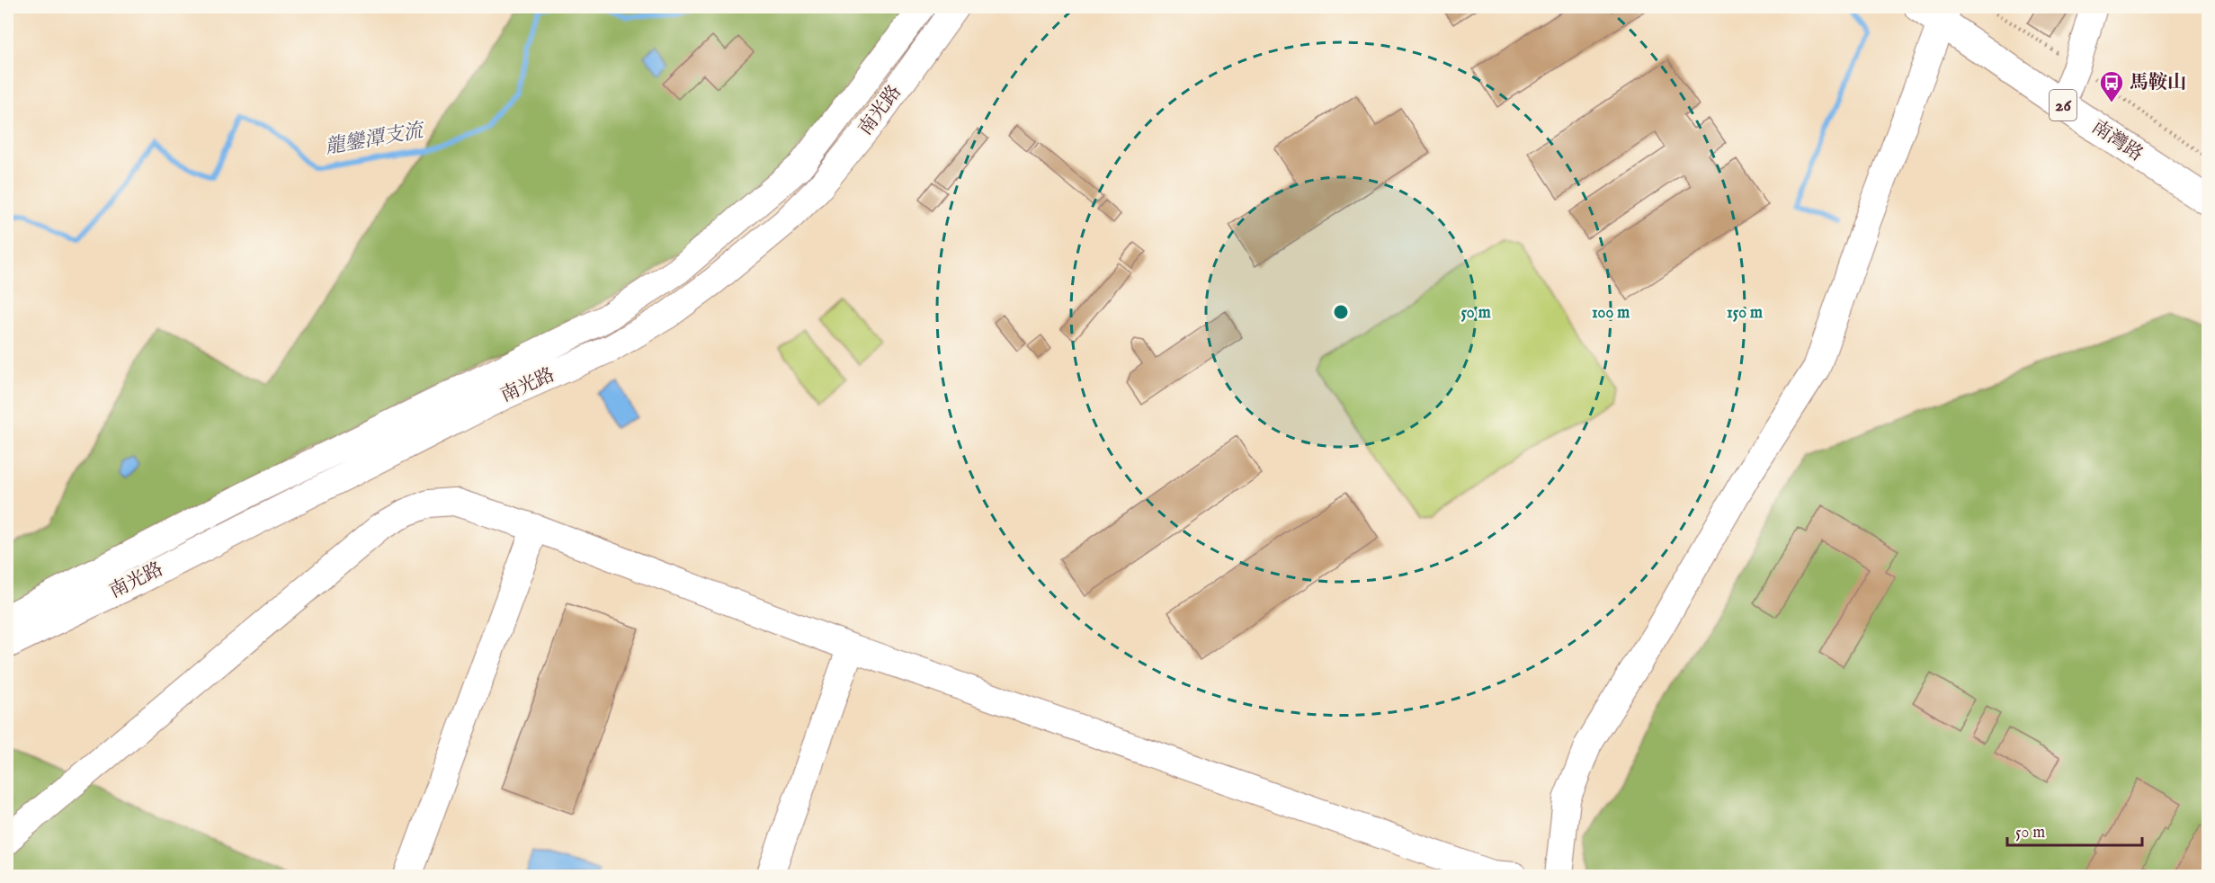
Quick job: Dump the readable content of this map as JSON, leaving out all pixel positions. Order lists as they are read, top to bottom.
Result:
{
  "streets": {
    "main road": ["26", "南灣路"],
    "street": ["南光路"]
  },
  "water": ["龍鑾潭支流"],
  "places": {
    "bus stop": ["馬鞍山"]
  },
  "scale_bar": "50 m",
  "rings": ["50 m", "100 m", "150 m"]
}
